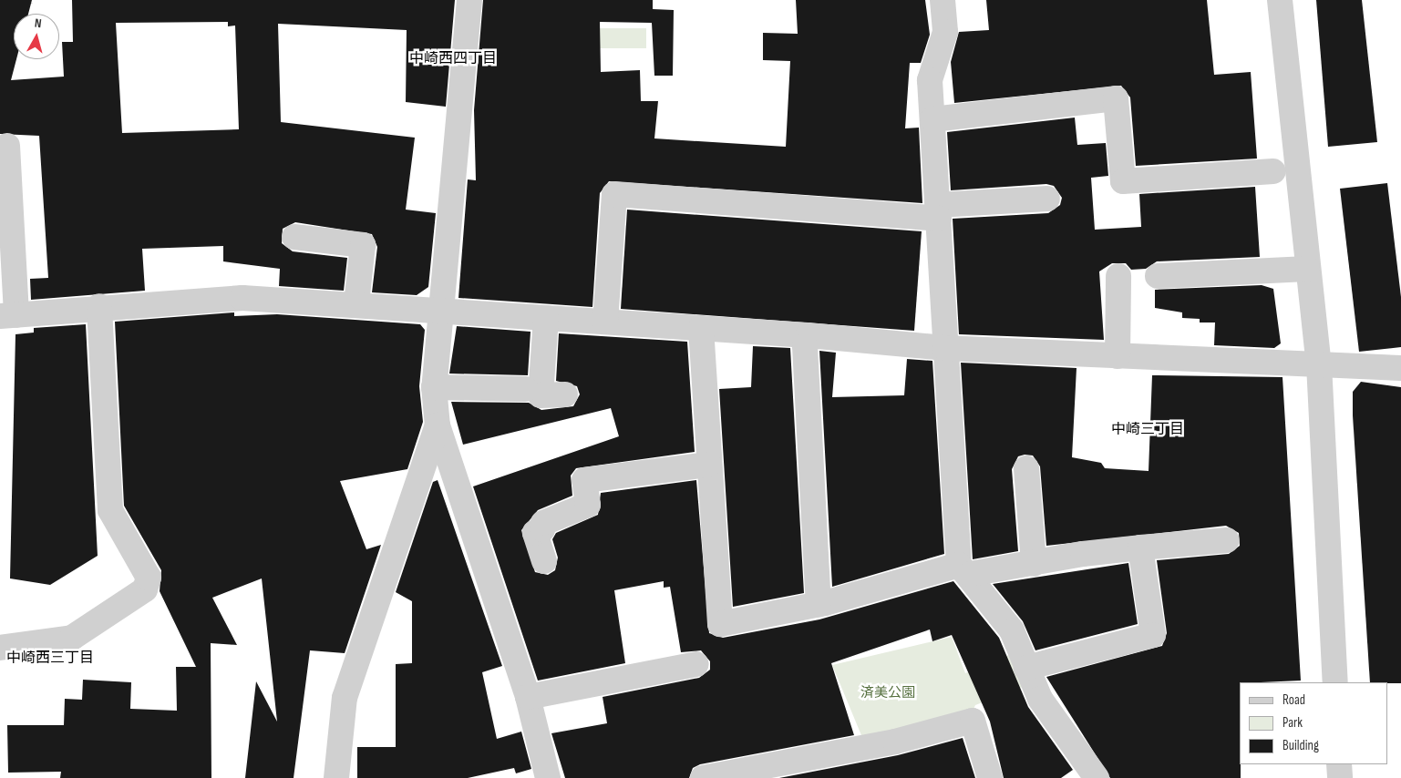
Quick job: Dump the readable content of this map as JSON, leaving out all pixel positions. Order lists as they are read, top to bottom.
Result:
{
  "districts": ["中崎西四丁目", "中崎三丁目", "中崎西三丁目"],
  "parks": ["済美公園"],
  "legend": ["Road", "Park", "Building"],
  "north": "top"
}
